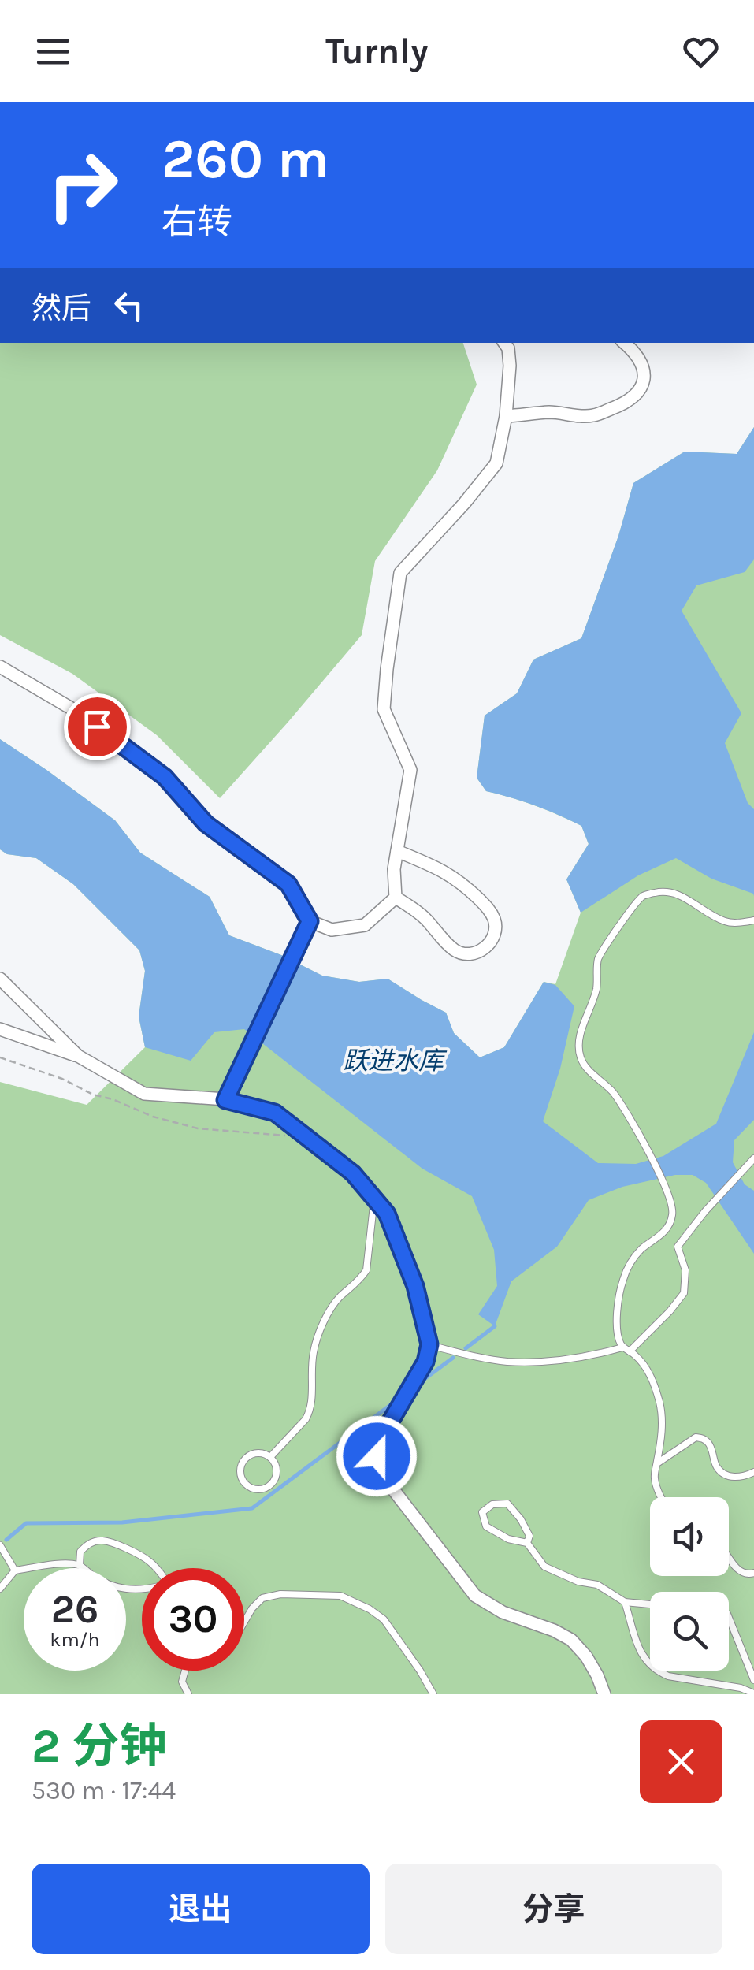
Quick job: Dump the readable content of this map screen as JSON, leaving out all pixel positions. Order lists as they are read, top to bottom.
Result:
{
  "water": ["跃进水库"],
  "page": {
    "header": "Turnly",
    "turn": ["260 m", "右转"],
    "then": "然后",
    "speed": "26 km/h",
    "limit": "30",
    "heading": ["2 分钟", "530 m · 17:44"],
    "buttons": ["退出", "分享"]
  }
}
